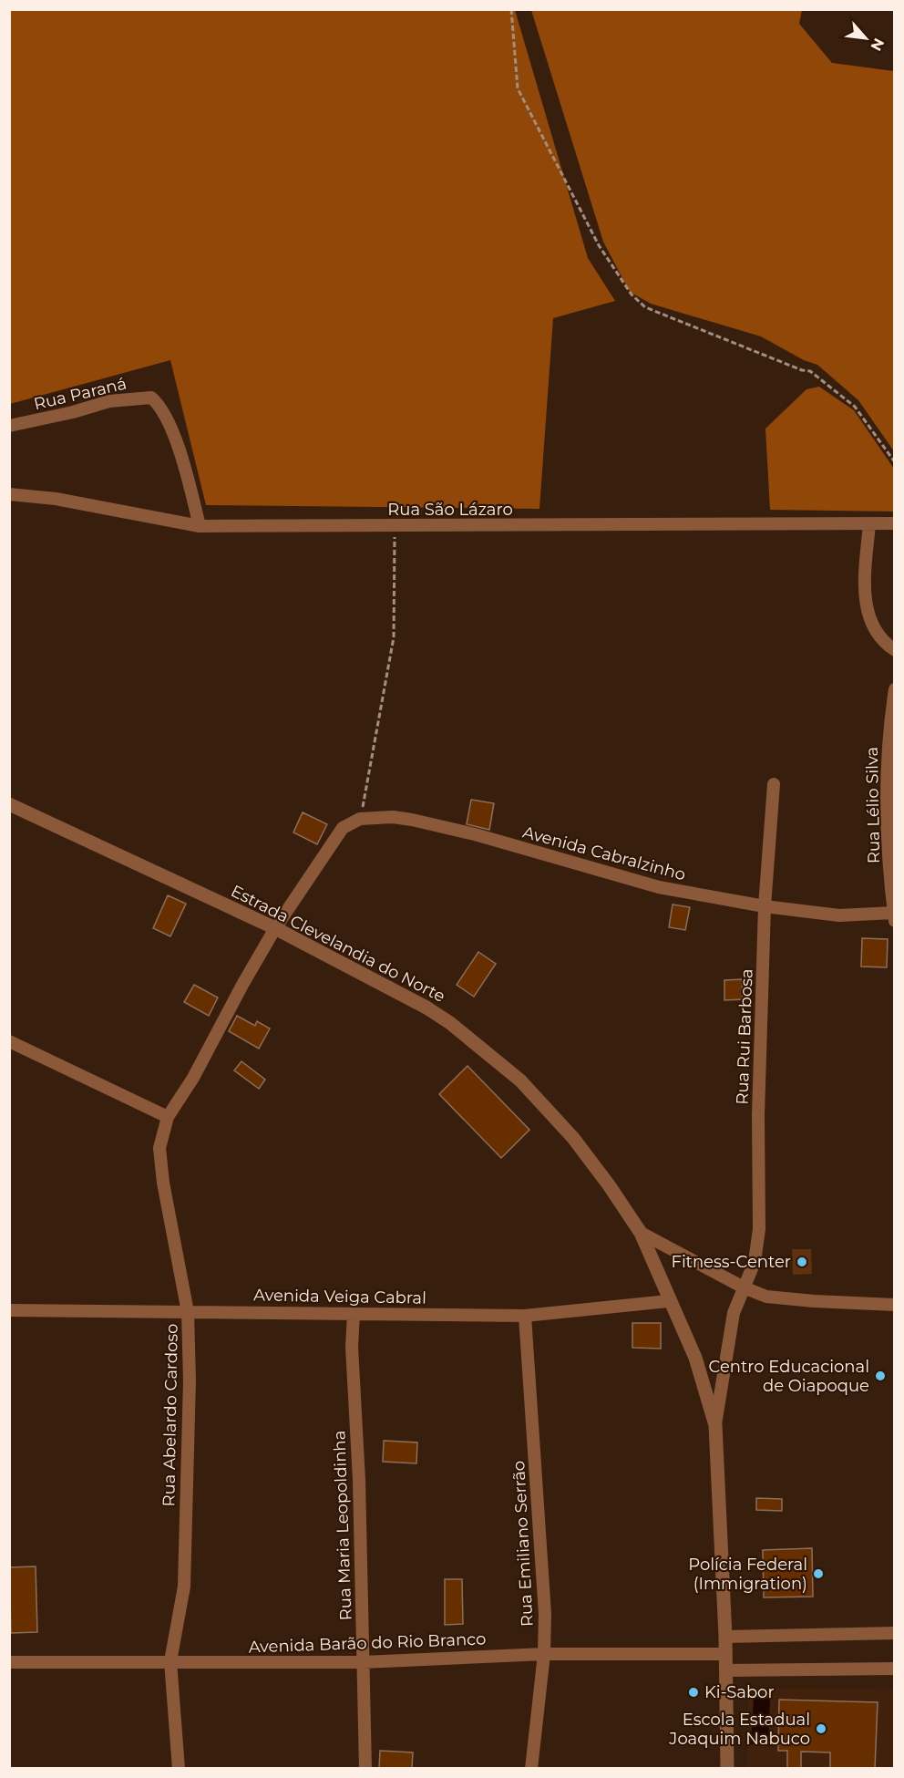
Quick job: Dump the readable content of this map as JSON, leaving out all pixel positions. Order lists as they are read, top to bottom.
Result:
{
  "streets": {
    "street": [
      "Rua Paraná",
      "Rua São Lázaro",
      "Rua Lélio Silva",
      "Avenida Cabralzinho",
      "Estrada Clevelandia do Norte",
      "Rua Rui Barbosa",
      "Avenida Veiga Cabral",
      "Rua Abelardo Cardoso",
      "Rua Maria Leopoldinha",
      "Rua Emiliano Serrão",
      "Avenida Barão do Rio Branco"
    ]
  },
  "crossings": [
    ["Rua Paraná", "Rua São Lázaro"],
    ["Rua Lélio Silva", "Avenida Cabralzinho"],
    ["Avenida Cabralzinho", "Rua Rui Barbosa"],
    ["Avenida Cabralzinho", "Rua Abelardo Cardoso"],
    ["Estrada Clevelandia do Norte", "Rua Rui Barbosa"],
    ["Estrada Clevelandia do Norte", "Avenida Veiga Cabral"],
    ["Estrada Clevelandia do Norte", "Rua Abelardo Cardoso"],
    ["Estrada Clevelandia do Norte", "Avenida Barão do Rio Branco"],
    ["Avenida Veiga Cabral", "Rua Abelardo Cardoso"],
    ["Avenida Veiga Cabral", "Rua Maria Leopoldinha"],
    ["Avenida Veiga Cabral", "Rua Emiliano Serrão"],
    ["Rua Abelardo Cardoso", "Avenida Barão do Rio Branco"],
    ["Rua Maria Leopoldinha", "Avenida Barão do Rio Branco"],
    ["Rua Emiliano Serrão", "Avenida Barão do Rio Branco"]
  ],
  "places": [
    "Fitness-Center",
    "Centro Educacional de Oiapoque",
    "Polícia Federal (Immigration)",
    "Ki-Sabor",
    "Escola Estadual Joaquim Nabuco"
  ],
  "north": "bottom right"
}
